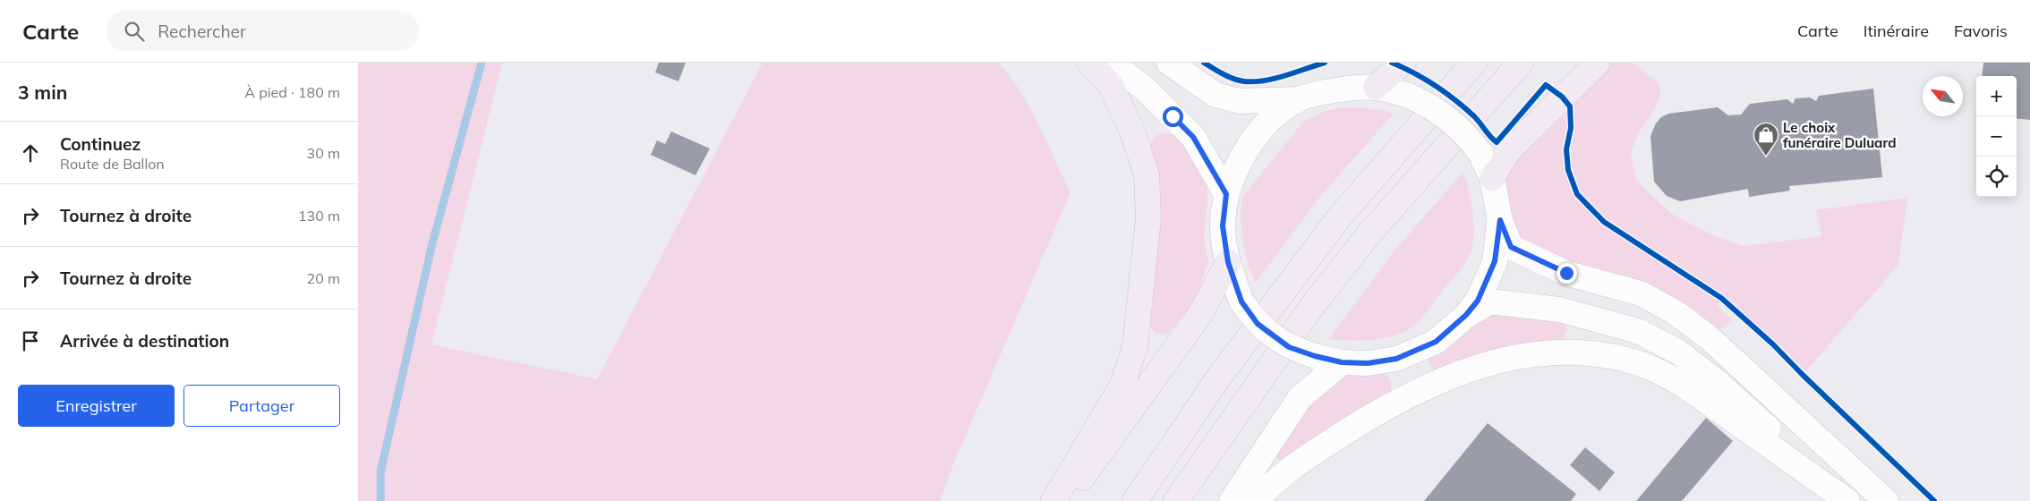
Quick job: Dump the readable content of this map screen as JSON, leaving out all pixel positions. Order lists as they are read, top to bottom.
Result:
{
  "places": {
    "shop": ["Le choix funéraire Duluard"]
  },
  "north": "top left",
  "page": {
    "header": "Carte",
    "search": "Rechercher",
    "nav": ["Carte", "Itinéraire", "Favoris"],
    "heading": ["3 min", "À pied · 180 m"],
    "map_buttons": ["+", "−"],
    "list": [
      ["Continuez", "Route de Ballon", "30 m"],
      ["Tournez à droite", "130 m"],
      ["Tournez à droite", "20 m"],
      "Arrivée à destination"
    ],
    "buttons": ["Enregistrer", "Partager"]
  }
}
